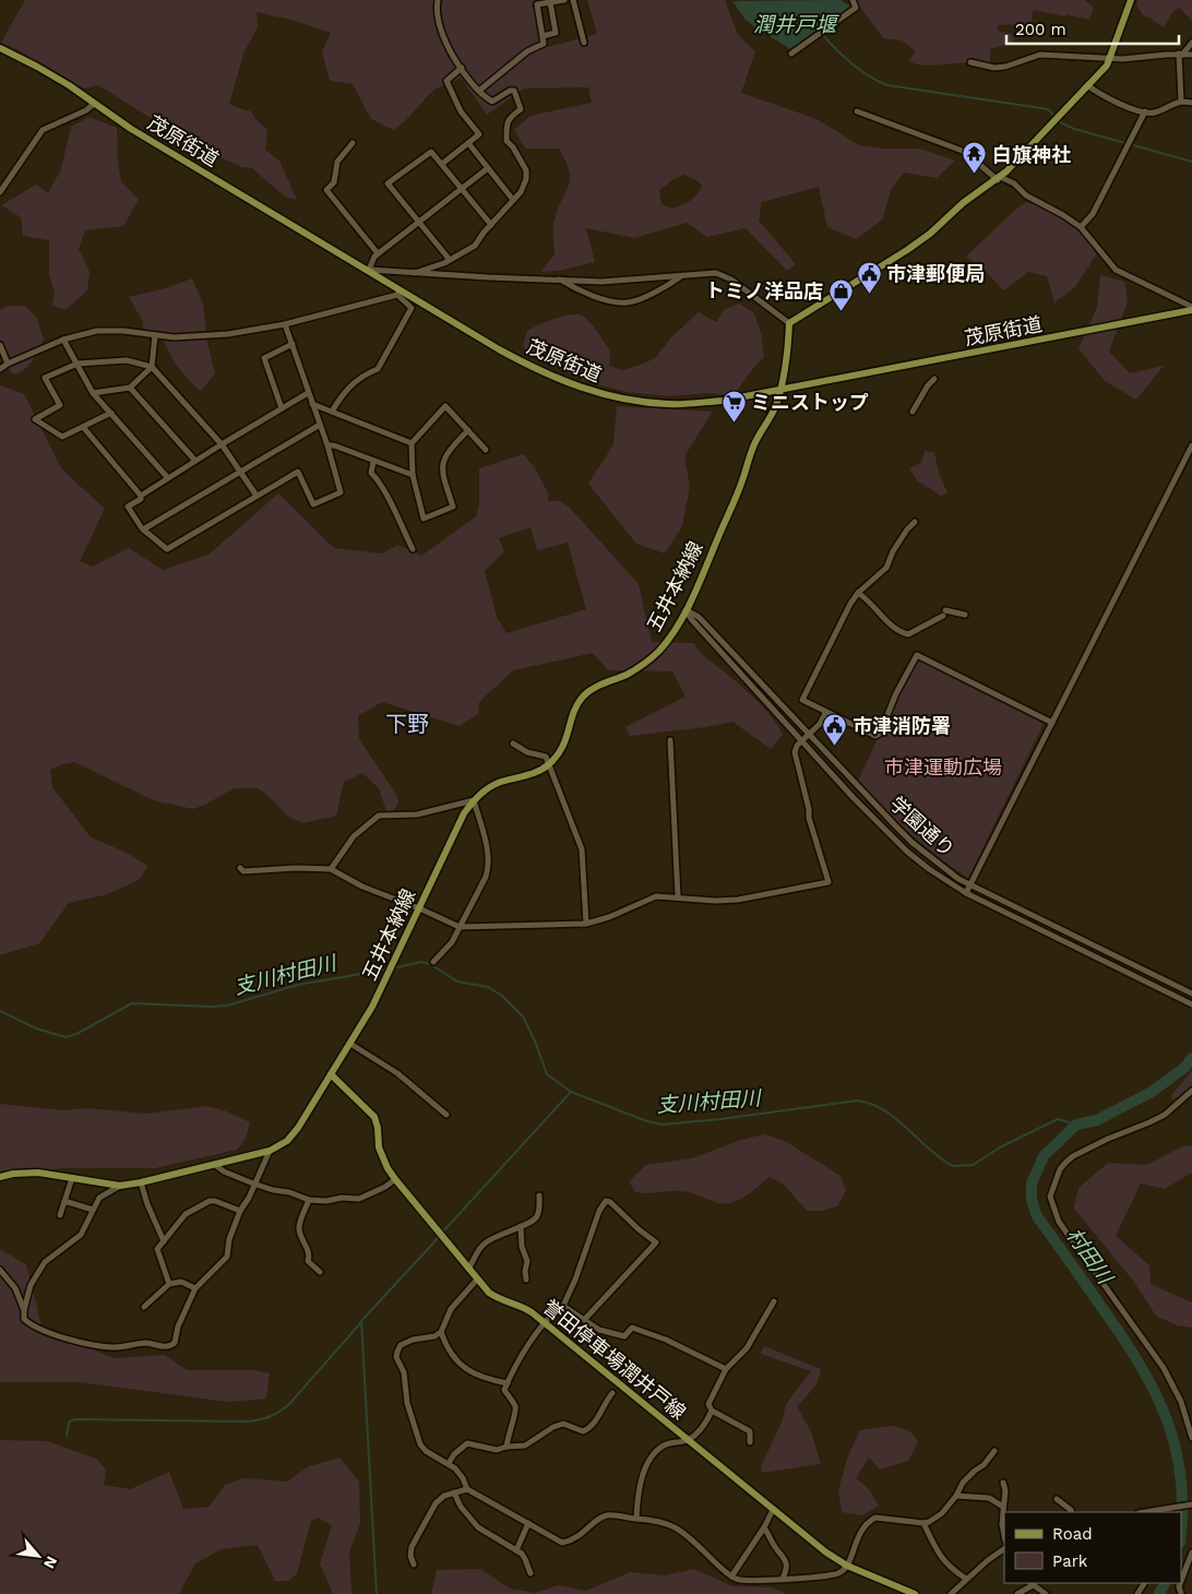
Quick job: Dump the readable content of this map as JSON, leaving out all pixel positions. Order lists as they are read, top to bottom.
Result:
{
  "streets": {
    "main road": ["茂原街道", "五井本納線", "誉田停車場潤井戸線"],
    "street": ["学園通り"]
  },
  "crossings": [
    ["茂原街道", "五井本納線"],
    ["五井本納線", "学園通り"],
    ["五井本納線", "誉田停車場潤井戸線"]
  ],
  "districts": ["下野"],
  "water": ["潤井戸堰", "支川村田川", "村田川"],
  "parks": ["市津運動広場"],
  "places": {
    "temple": ["白旗神社"],
    "public building": ["市津郵便局", "市津消防署"],
    "shop": ["トミノ洋品店"],
    "supermarket": ["ミニストップ"]
  },
  "legend": ["Road", "Park"],
  "scale_bar": "200 m",
  "north": "bottom right"
}
